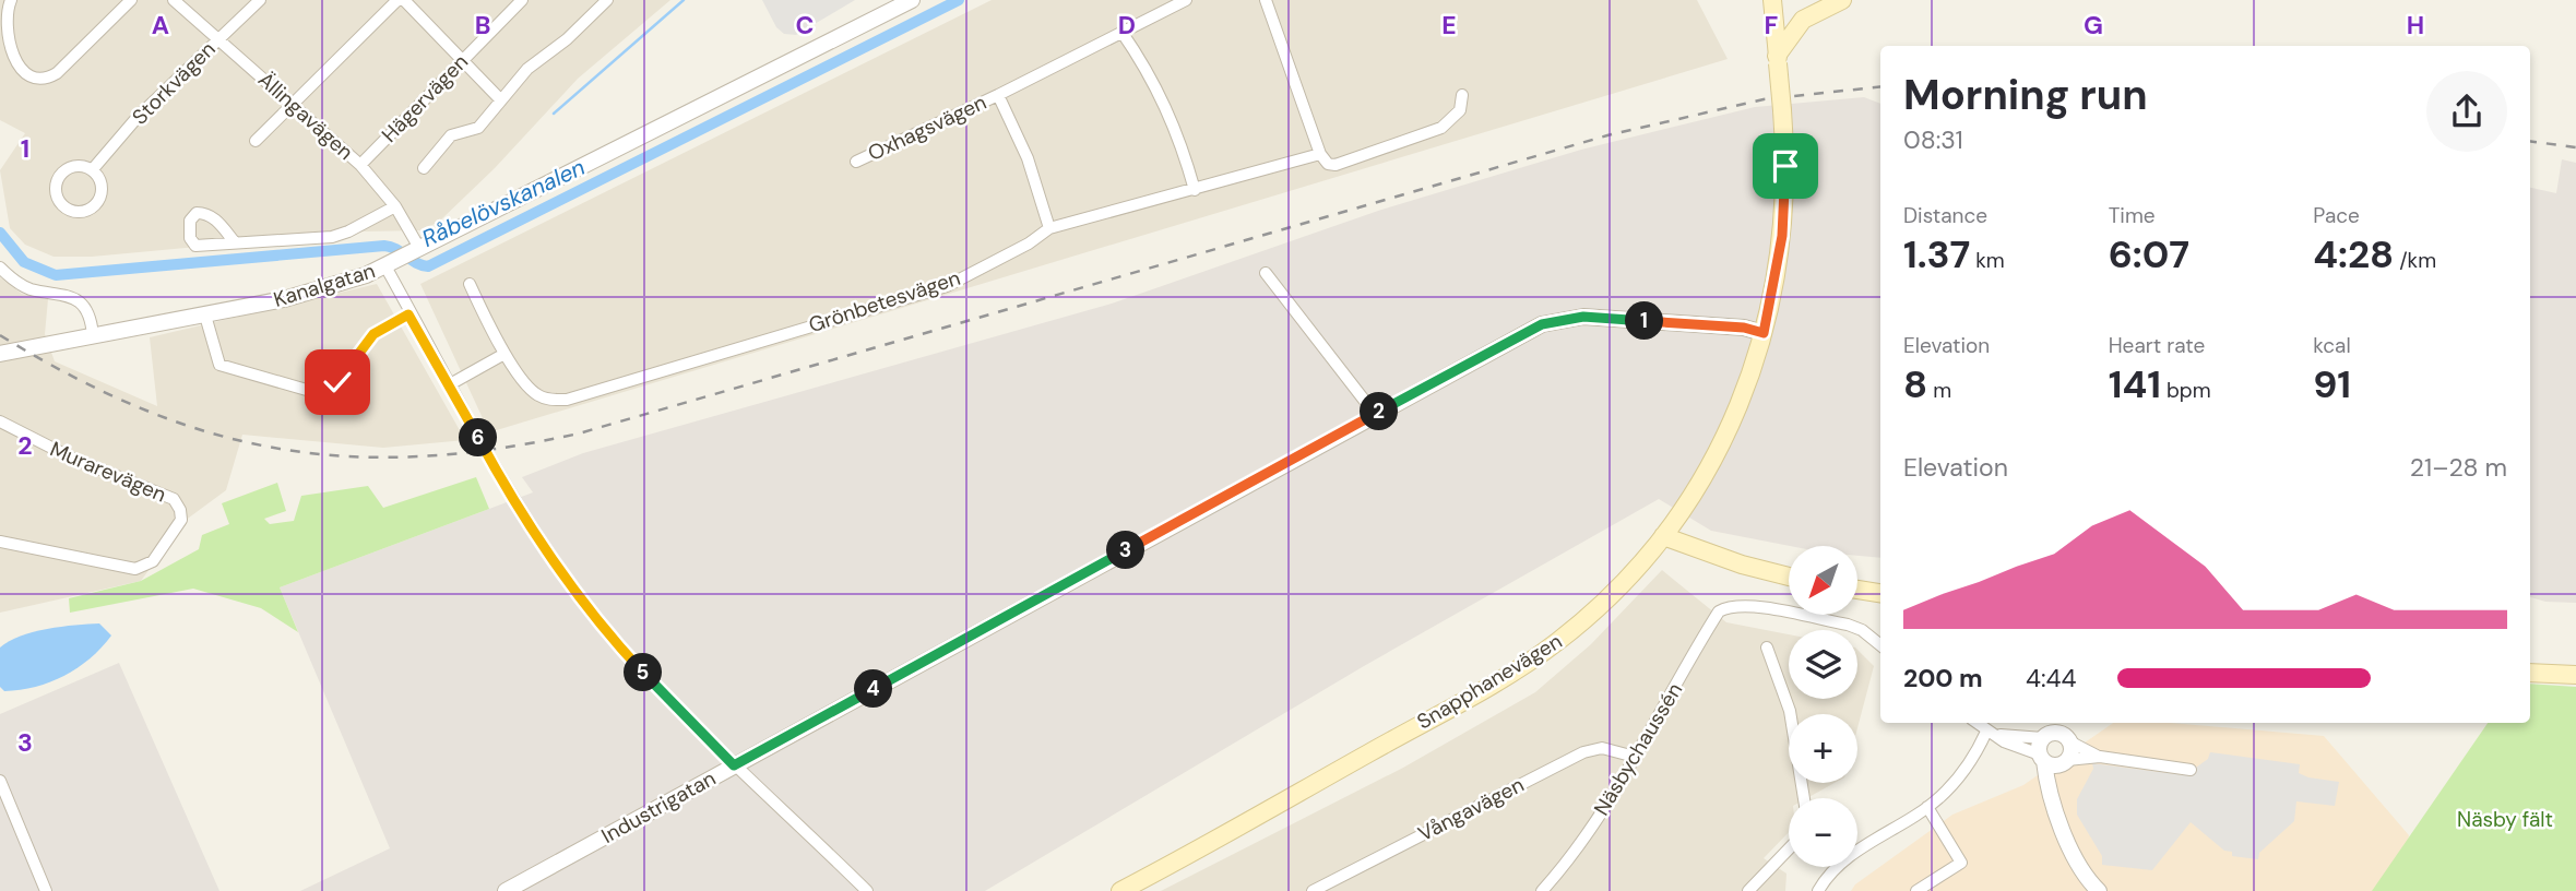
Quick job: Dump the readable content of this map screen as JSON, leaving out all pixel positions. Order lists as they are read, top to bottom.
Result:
{
  "streets": {
    "main road": ["Snapphanevägen"],
    "street": [
      "Storkvägen",
      "Hägervägen",
      "Ällingavägen",
      "Oxhagsvägen",
      "Kanalgatan",
      "Grönbetesvägen",
      "Murarevägen",
      "Näsbychaussén",
      "Industrigatan",
      "Vångavägen"
    ]
  },
  "crossings": [
    ["Storkvägen", "Ällingavägen"],
    ["Hägervägen", "Ällingavägen"],
    ["Ällingavägen", "Kanalgatan"],
    ["Oxhagsvägen", "Grönbetesvägen"],
    ["Snapphanevägen", "Industrigatan"],
    ["Näsbychaussén", "Vångavägen"]
  ],
  "water": ["Råbelövskanalen"],
  "parks": ["Näsby fält"],
  "north": "bottom left",
  "page": {
    "heading": ["Morning run", "08:31"],
    "stats": [
      ["Distance", "1.37 km"],
      ["Time", "6:07"],
      ["Pace", "4:28 /km"],
      ["Elevation", "8 m"],
      ["Heart rate", "141 bpm"],
      ["kcal", "91"]
    ],
    "pins": [
      "1",
      "2",
      "6",
      "3",
      "5",
      "4"
    ],
    "chart": ["Elevation", "21–28 m"],
    "map_buttons": ["+", "−"],
    "list": [
      {
        "name": "200 m",
        "note": "4:44"
      }
    ]
  },
  "grid": {
    "columns": [
      "A",
      "B",
      "C",
      "D",
      "E",
      "F",
      "G",
      "H"
    ],
    "rows": ["1", "2", "3"]
  }
}
